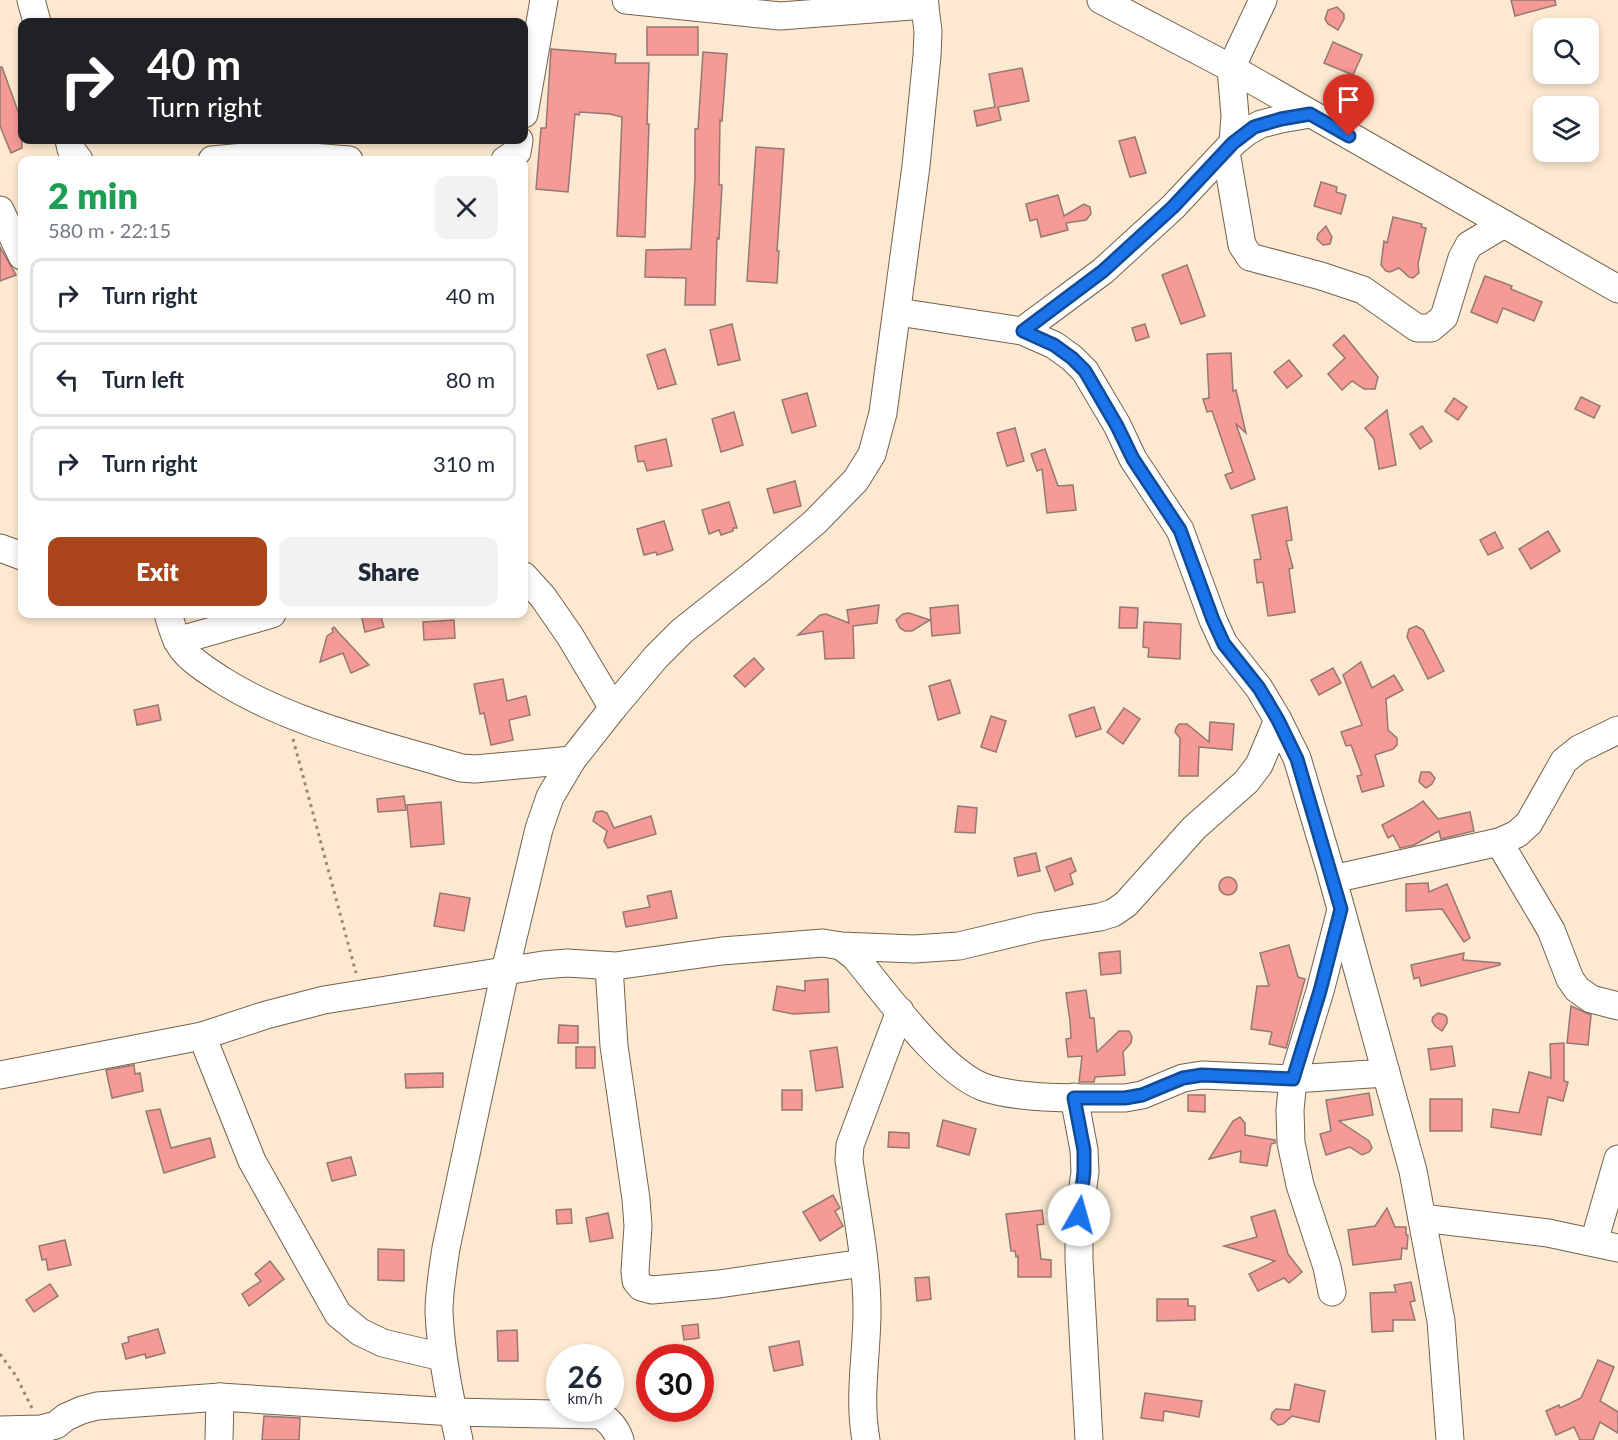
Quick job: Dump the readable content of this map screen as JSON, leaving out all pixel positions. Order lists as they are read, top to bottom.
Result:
{
  "page": {
    "turn": ["40 m", "Turn right"],
    "heading": ["2 min", "580 m · 22:15"],
    "list": [
      {
        "name": "Turn right",
        "value": "40 m"
      },
      {
        "name": "Turn left",
        "value": "80 m"
      },
      {
        "name": "Turn right",
        "value": "310 m"
      }
    ],
    "buttons": ["Exit", "Share"],
    "speed": "26 km/h",
    "limit": "30"
  }
}
